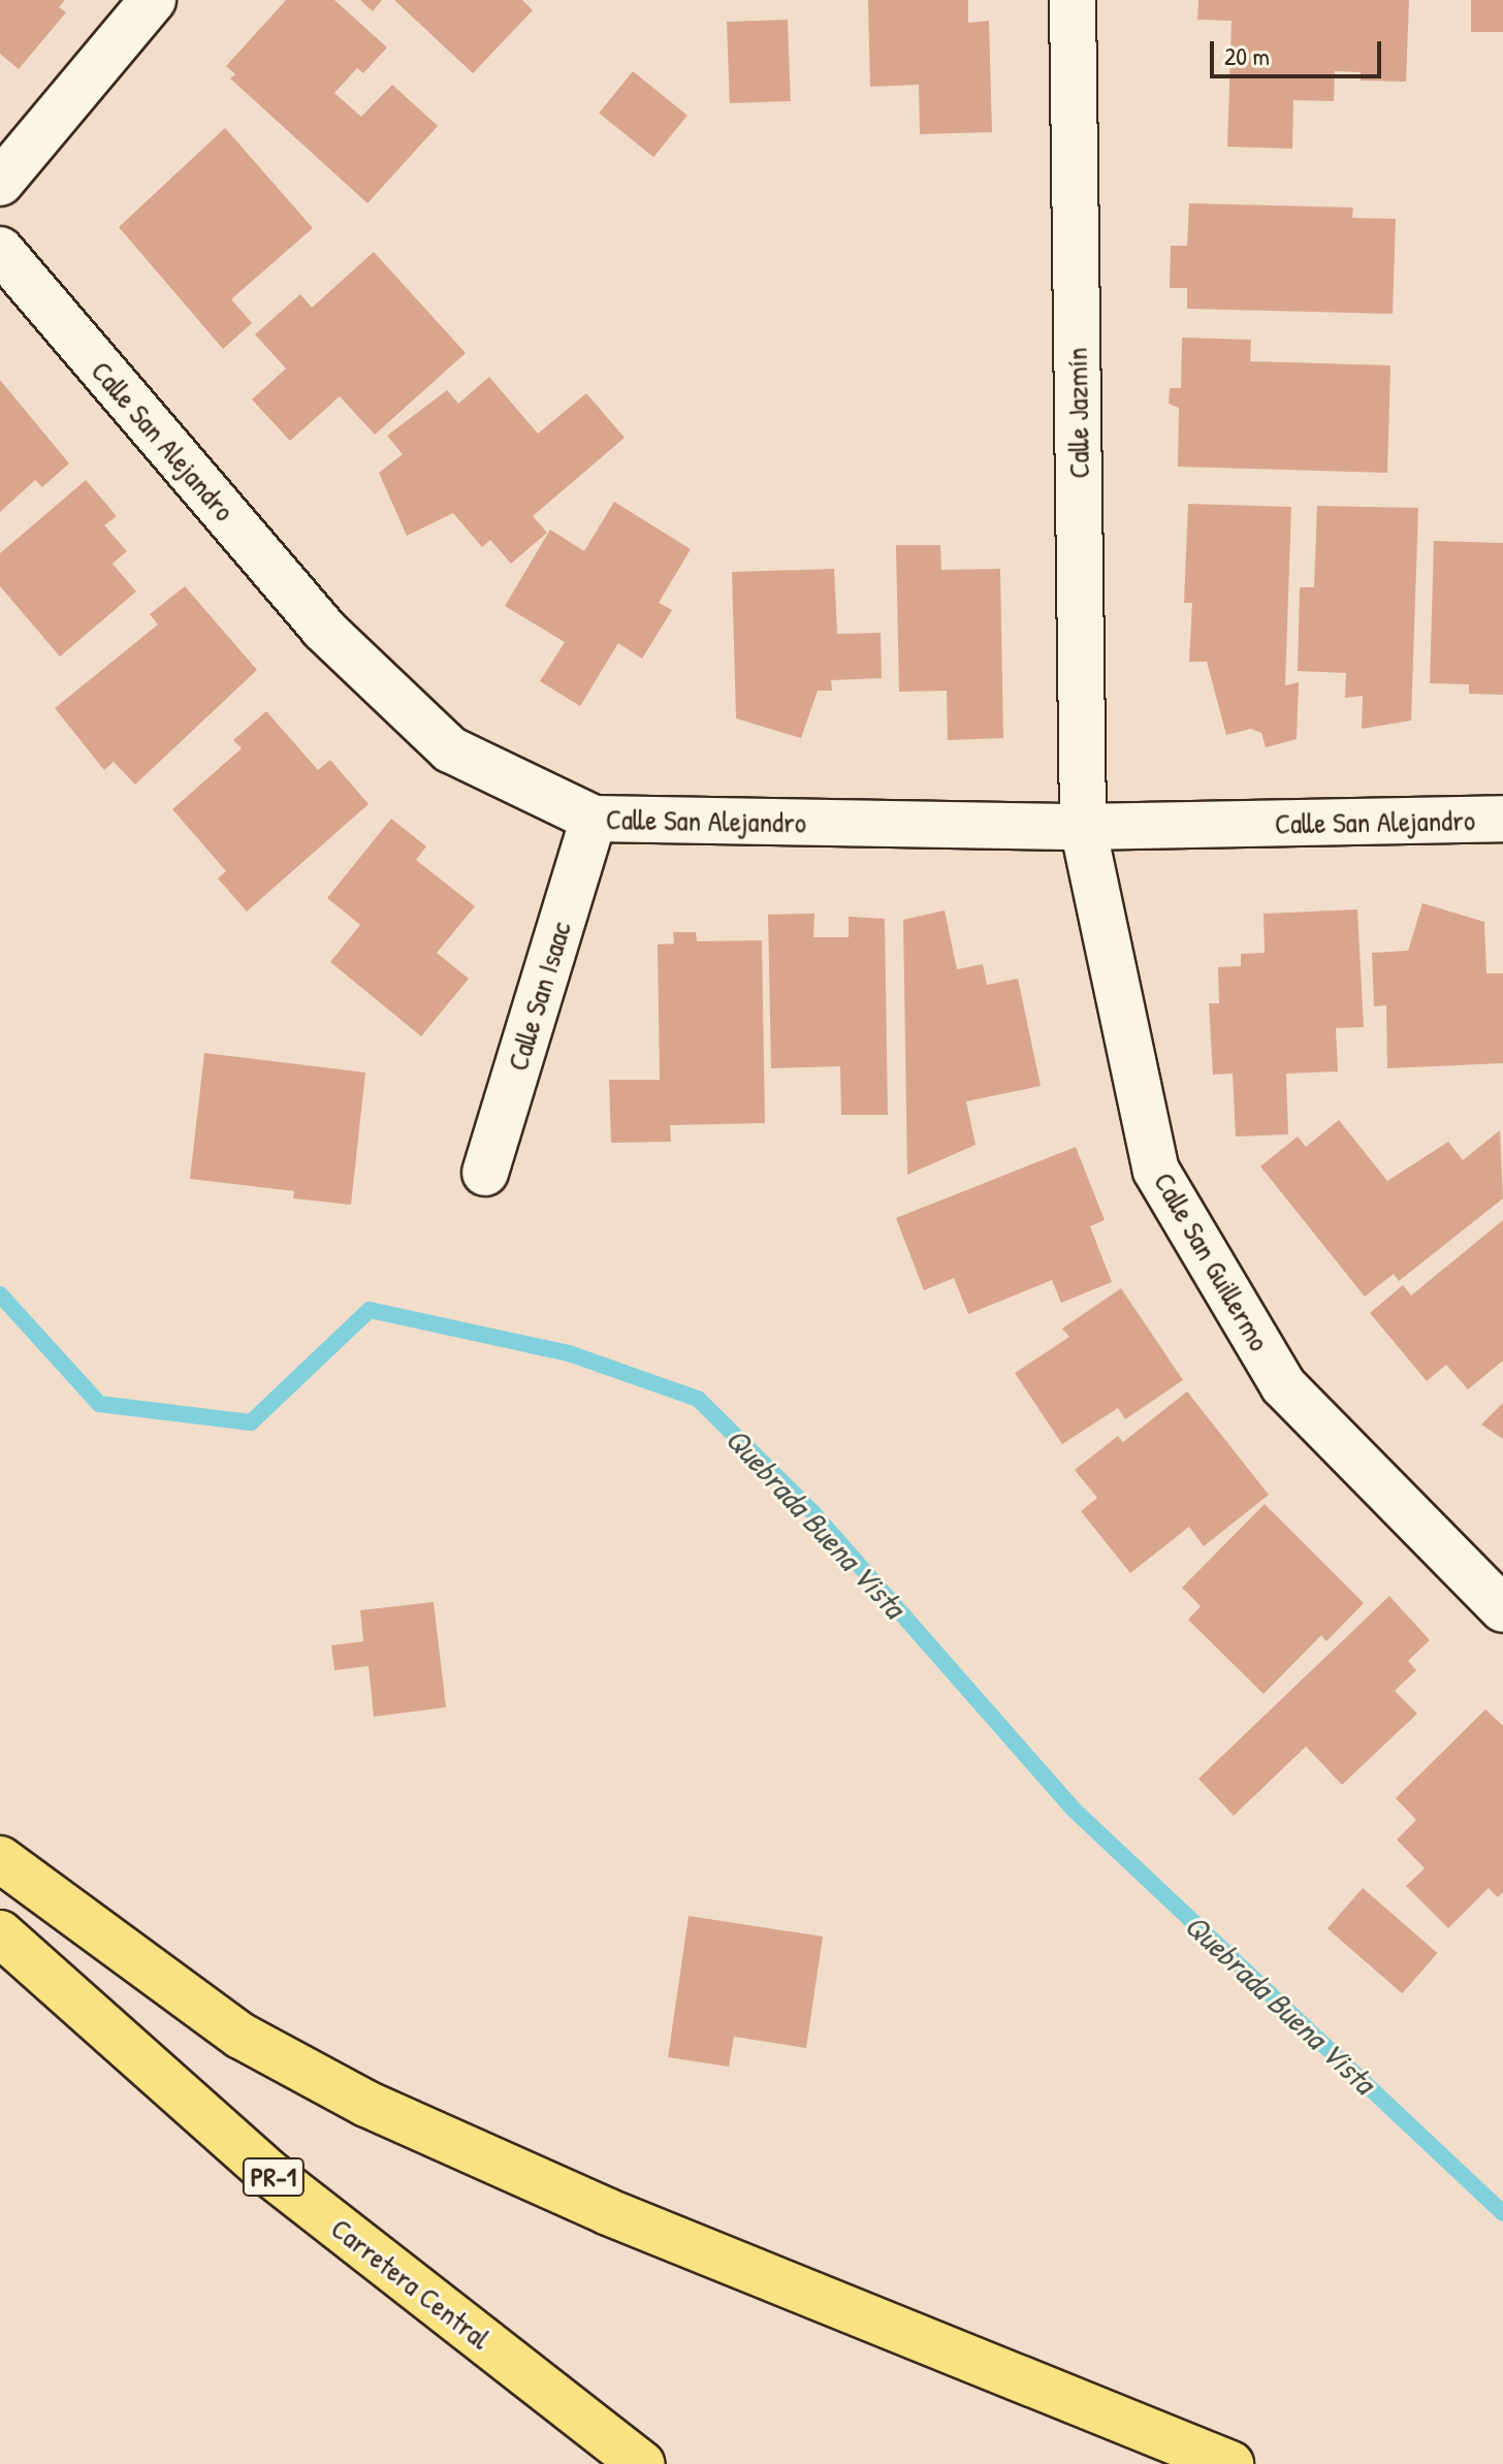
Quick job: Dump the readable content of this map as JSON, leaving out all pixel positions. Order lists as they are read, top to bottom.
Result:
{
  "streets": {
    "highway": ["PR-1", "Carretera Central"],
    "street": [
      "Calle Jazmín",
      "Calle San Alejandro",
      "Calle San Isaac",
      "Calle San Guillermo"
    ]
  },
  "crossings": [
    ["Calle Jazmín", "Calle San Alejandro"],
    ["Calle Jazmín", "Calle San Guillermo"],
    ["Calle San Alejandro", "Calle San Isaac"],
    ["Calle San Alejandro", "Calle San Guillermo"]
  ],
  "water": ["Quebrada Buena Vista"],
  "scale_bar": "20 m"
}
